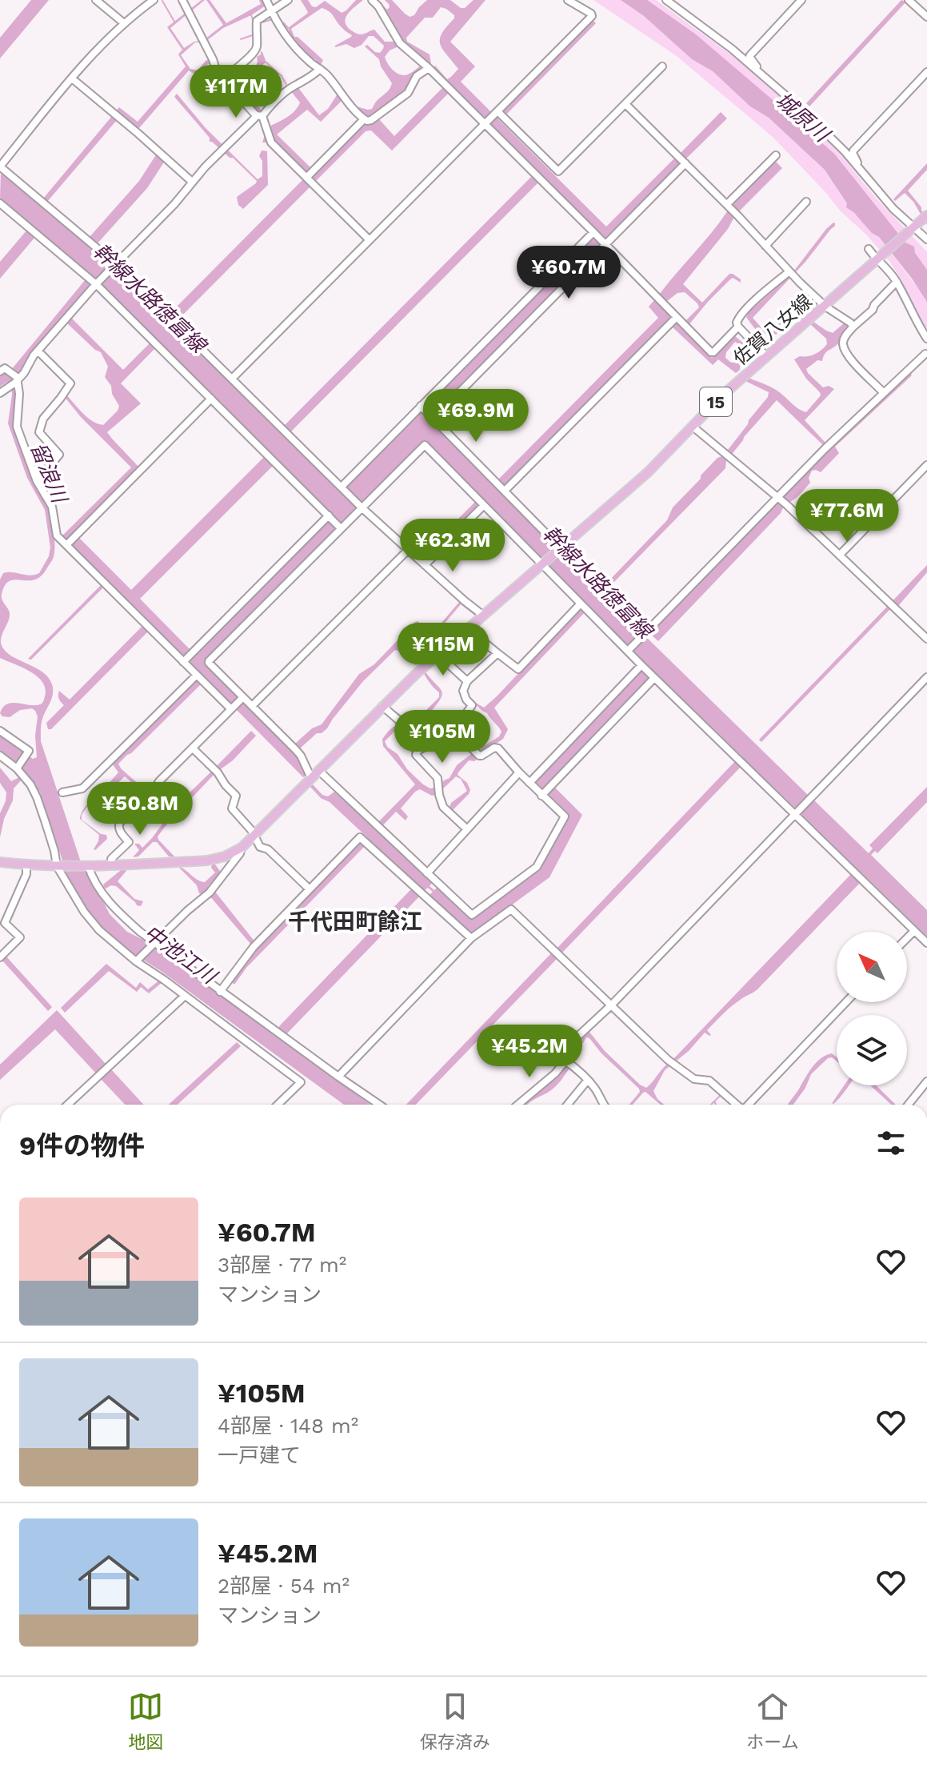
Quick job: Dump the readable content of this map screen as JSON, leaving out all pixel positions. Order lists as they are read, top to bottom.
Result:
{
  "streets": {
    "main road": ["佐賀八女線", "15"]
  },
  "crossings": [
    ["佐賀八女線", "15"]
  ],
  "districts": ["千代田町餘江"],
  "water": [
    "城原川",
    "幹線水路徳富線",
    "留浪川",
    "中池江川"
  ],
  "north": "top left",
  "page": {
    "price": [
      "¥117M",
      "¥60.7M",
      "¥69.9M",
      "¥77.6M",
      "¥62.3M",
      "¥115M",
      "¥105M",
      "¥50.8M",
      "¥45.2M"
    ],
    "heading": "9件の物件",
    "list": [
      {
        "name": "¥60.7M",
        "note": "3部屋 · 77 m² · マンション"
      },
      {
        "name": "¥105M",
        "note": "4部屋 · 148 m² · 一戸建て"
      },
      {
        "name": "¥45.2M",
        "note": "2部屋 · 54 m² · マンション"
      }
    ],
    "tabs": ["地図", "保存済み", "ホーム"]
  }
}
